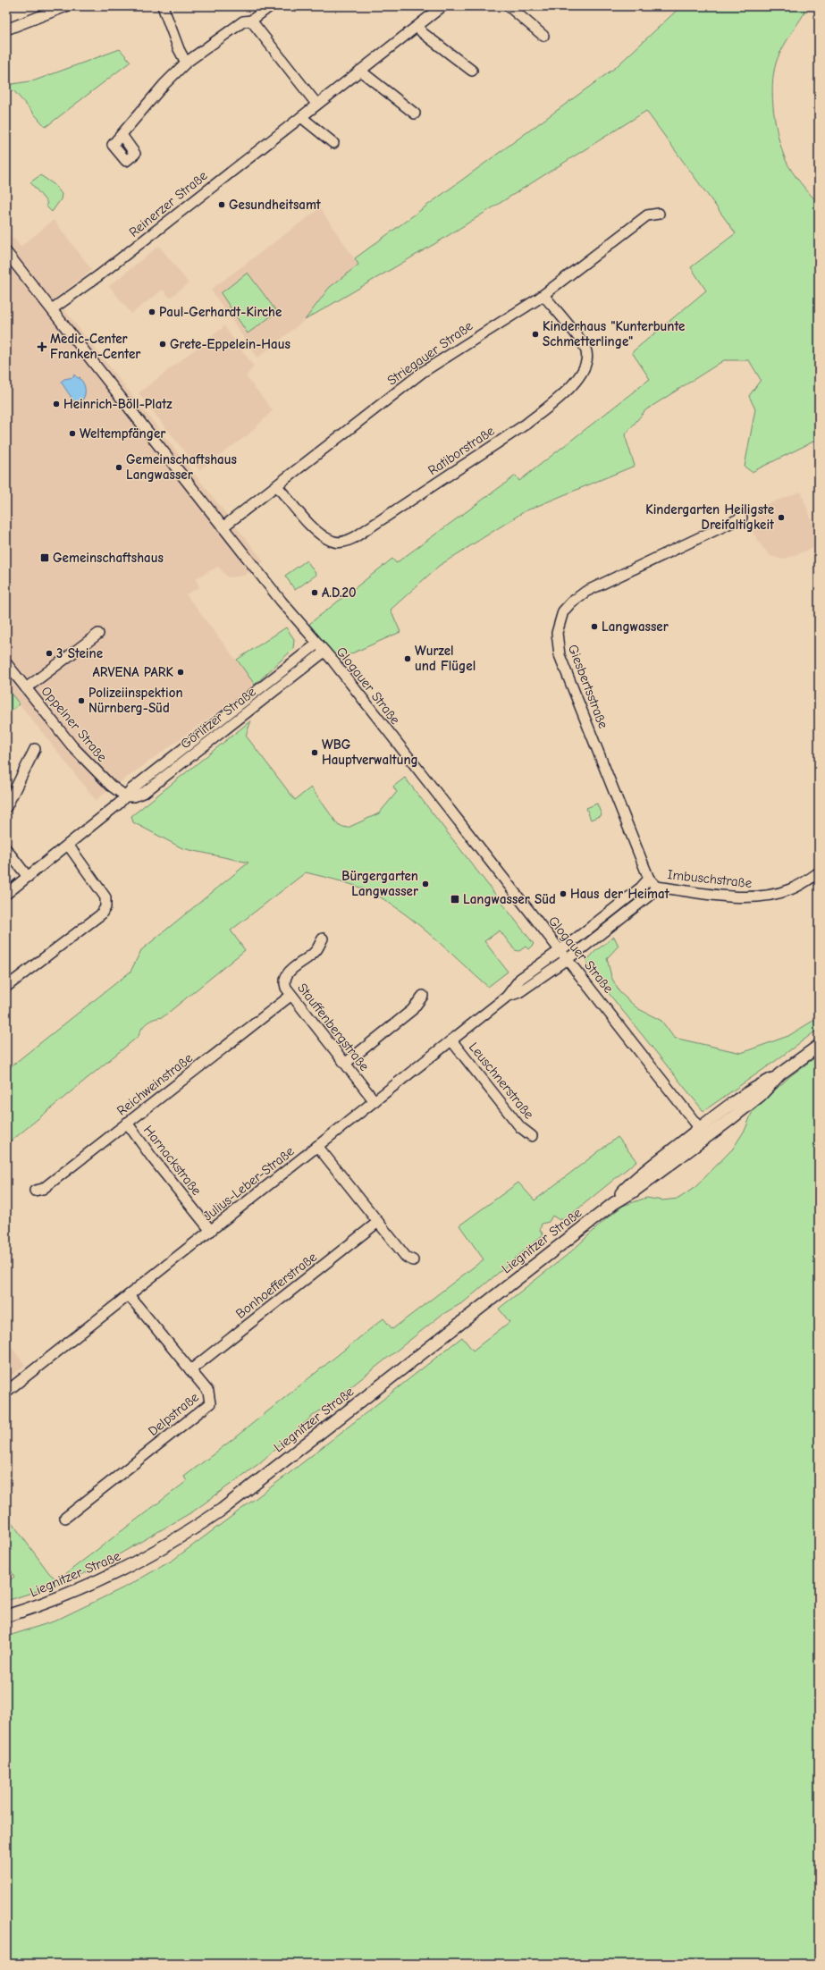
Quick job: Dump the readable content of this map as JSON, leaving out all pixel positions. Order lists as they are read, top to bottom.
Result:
{
  "streets": {
    "main road": ["Liegnitzer Straße"],
    "street": [
      "Reinerzer Straße",
      "Striegauer Straße",
      "Ratiborstraße",
      "Glogauer Straße",
      "Giesbertsstraße",
      "Görlitzer Straße",
      "Oppelner Straße",
      "Imbuschstraße",
      "Stauffenbergstraße",
      "Leuschnerstraße",
      "Reichweinstraße",
      "Harnackstraße",
      "Julius-Leber-Straße",
      "Bonhoefferstraße",
      "Delpstraße"
    ]
  },
  "crossings": [
    ["Reinerzer Straße", "Glogauer Straße"],
    ["Striegauer Straße", "Ratiborstraße"],
    ["Striegauer Straße", "Glogauer Straße"],
    ["Glogauer Straße", "Görlitzer Straße"],
    ["Glogauer Straße", "Imbuschstraße"],
    ["Glogauer Straße", "Julius-Leber-Straße"],
    ["Glogauer Straße", "Liegnitzer Straße"],
    ["Giesbertsstraße", "Imbuschstraße"],
    ["Görlitzer Straße", "Oppelner Straße"],
    ["Imbuschstraße", "Julius-Leber-Straße"],
    ["Stauffenbergstraße", "Reichweinstraße"],
    ["Stauffenbergstraße", "Julius-Leber-Straße"],
    ["Leuschnerstraße", "Julius-Leber-Straße"],
    ["Reichweinstraße", "Harnackstraße"],
    ["Harnackstraße", "Julius-Leber-Straße"],
    ["Julius-Leber-Straße", "Delpstraße"],
    ["Bonhoefferstraße", "Delpstraße"]
  ],
  "places": {
    "other": [
      "Gesundheitsamt",
      "Paul-Gerhardt-Kirche",
      "Kinderhaus \"Kunterbunte Schmetterlinge\"",
      "Grete-Eppelein-Haus",
      "Heinrich-Böll-Platz",
      "Weltempfänger",
      "Gemeinschaftshaus Langwasser",
      "Kindergarten Heiligste Dreifaltigkeit",
      "A.D.20",
      "Langwasser",
      "3 Steine",
      "Wurzel und Flügel",
      "ARVENA PARK",
      "Polizeiinspektion Nürnberg-Süd",
      "WBG Hauptverwaltung",
      "Bürgergarten Langwasser",
      "Haus der Heimat"
    ],
    "health": ["Medic-Center Franken-Center"],
    "transit": ["Gemeinschaftshaus", "Langwasser Süd"]
  }
}
